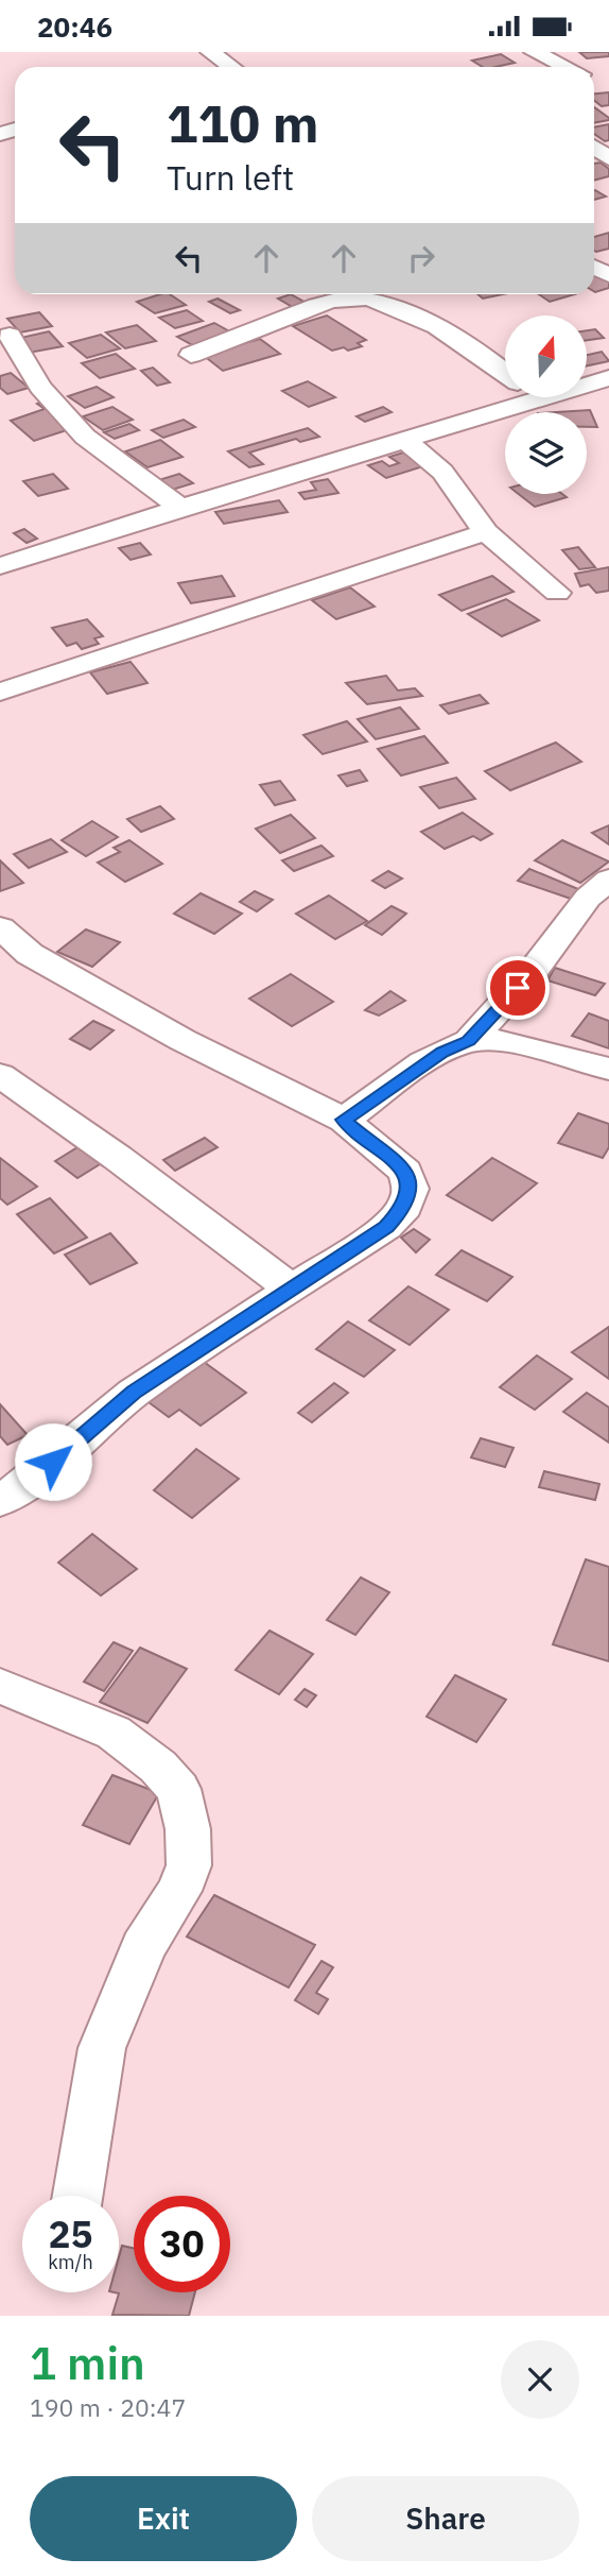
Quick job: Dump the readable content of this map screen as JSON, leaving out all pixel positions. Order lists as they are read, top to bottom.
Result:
{
  "north": "top",
  "page": {
    "status": "20:46",
    "turn": ["110 m", "Turn left"],
    "speed": "25 km/h",
    "limit": "30",
    "heading": ["1 min", "190 m · 20:47"],
    "buttons": ["Exit", "Share"]
  }
}
